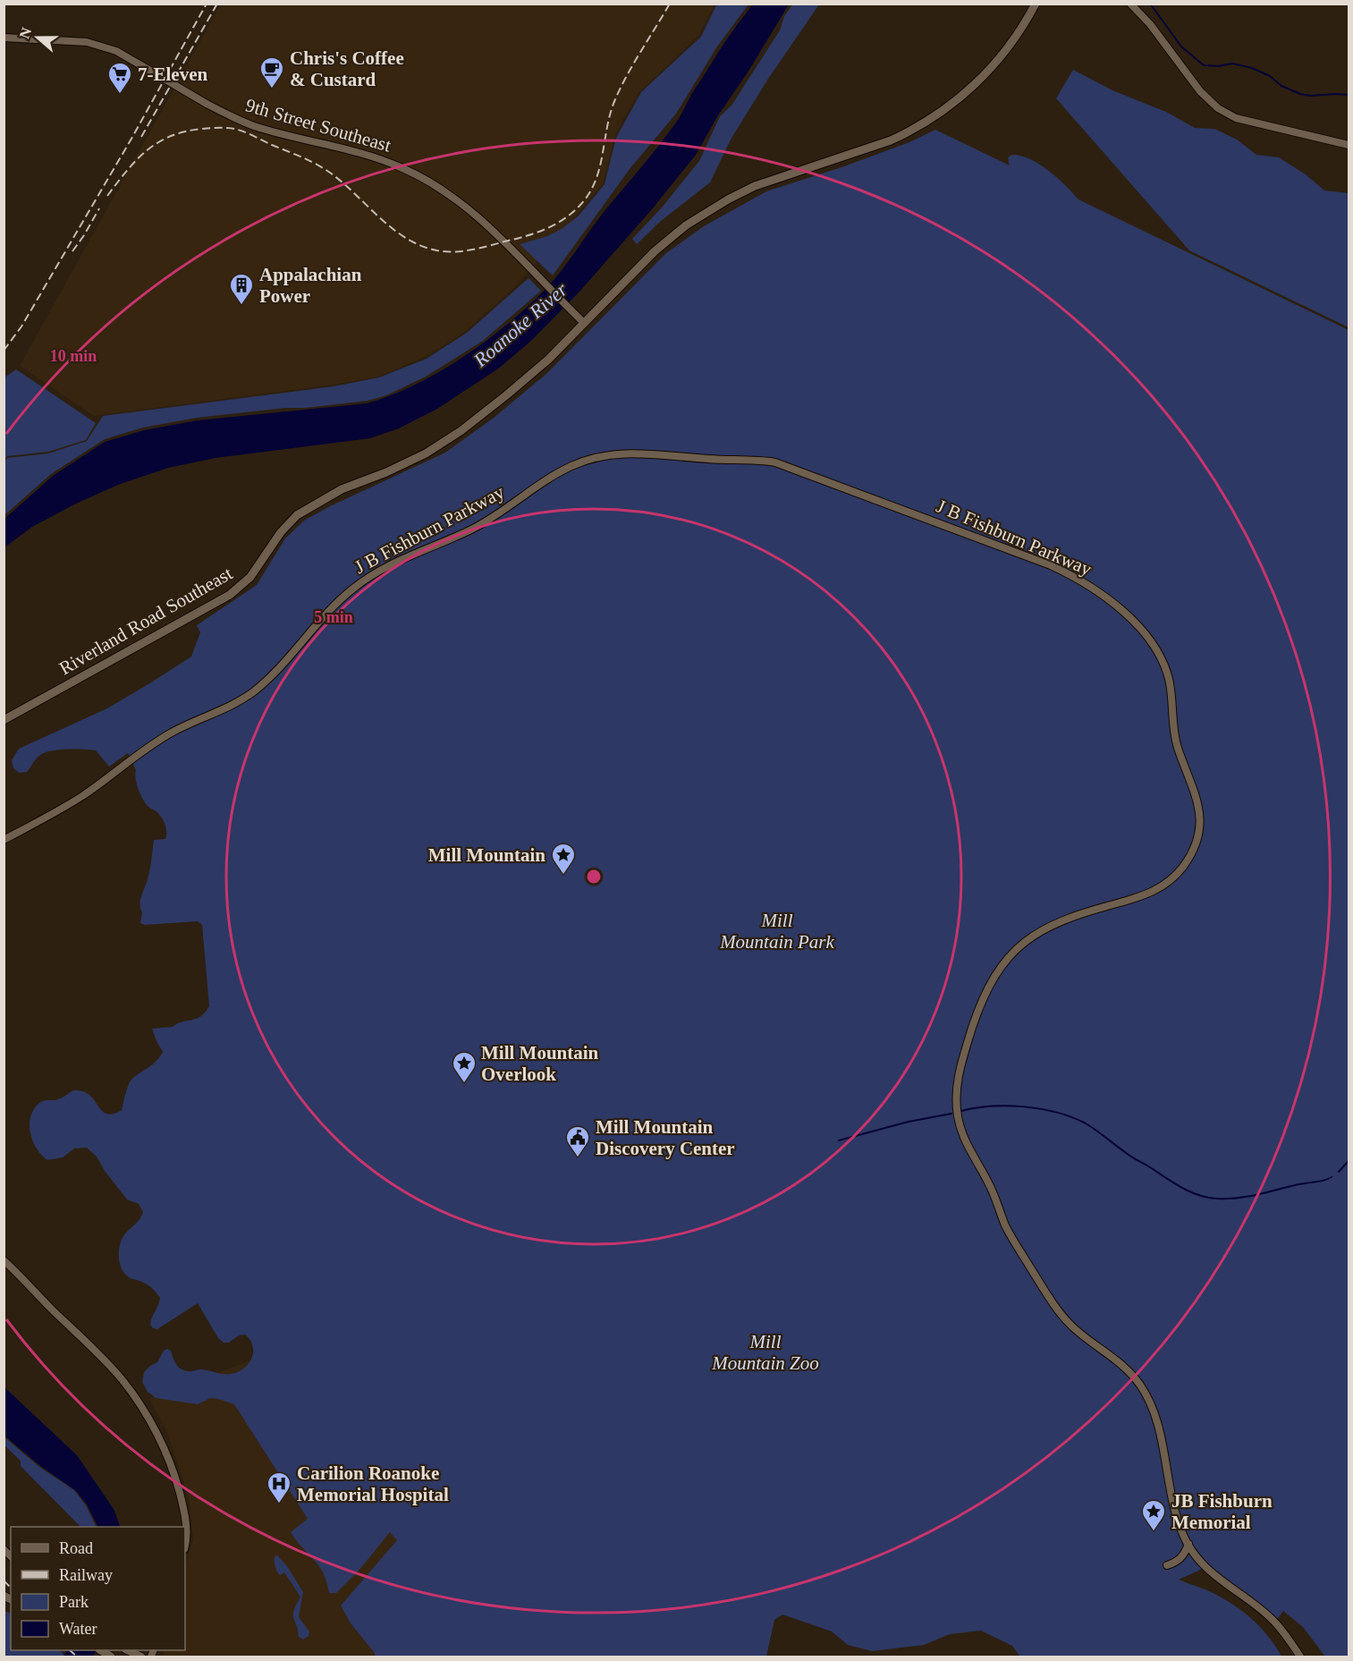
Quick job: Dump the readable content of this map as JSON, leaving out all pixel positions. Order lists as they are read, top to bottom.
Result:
{
  "streets": {
    "main road": ["Riverland Road Southeast"],
    "street": ["9th Street Southeast", "J B Fishburn Parkway"]
  },
  "crossings": [
    ["9th Street Southeast", "Riverland Road Southeast"]
  ],
  "water": ["Roanoke River"],
  "parks": ["Mill Mountain Park", "Mill Mountain Zoo"],
  "places": {
    "cafe": ["Chris's Coffee & Custard"],
    "supermarket": ["7-Eleven"],
    "building": ["Appalachian Power"],
    "place": ["Mill Mountain", "Mill Mountain Overlook", "JB Fishburn Memorial"],
    "public building": ["Mill Mountain Discovery Center"],
    "hospital": ["Carilion Roanoke Memorial Hospital"]
  },
  "legend": [
    "Road",
    "Railway",
    "Park",
    "Water"
  ],
  "north": "left",
  "rings": ["10 min", "5 min"]
}
